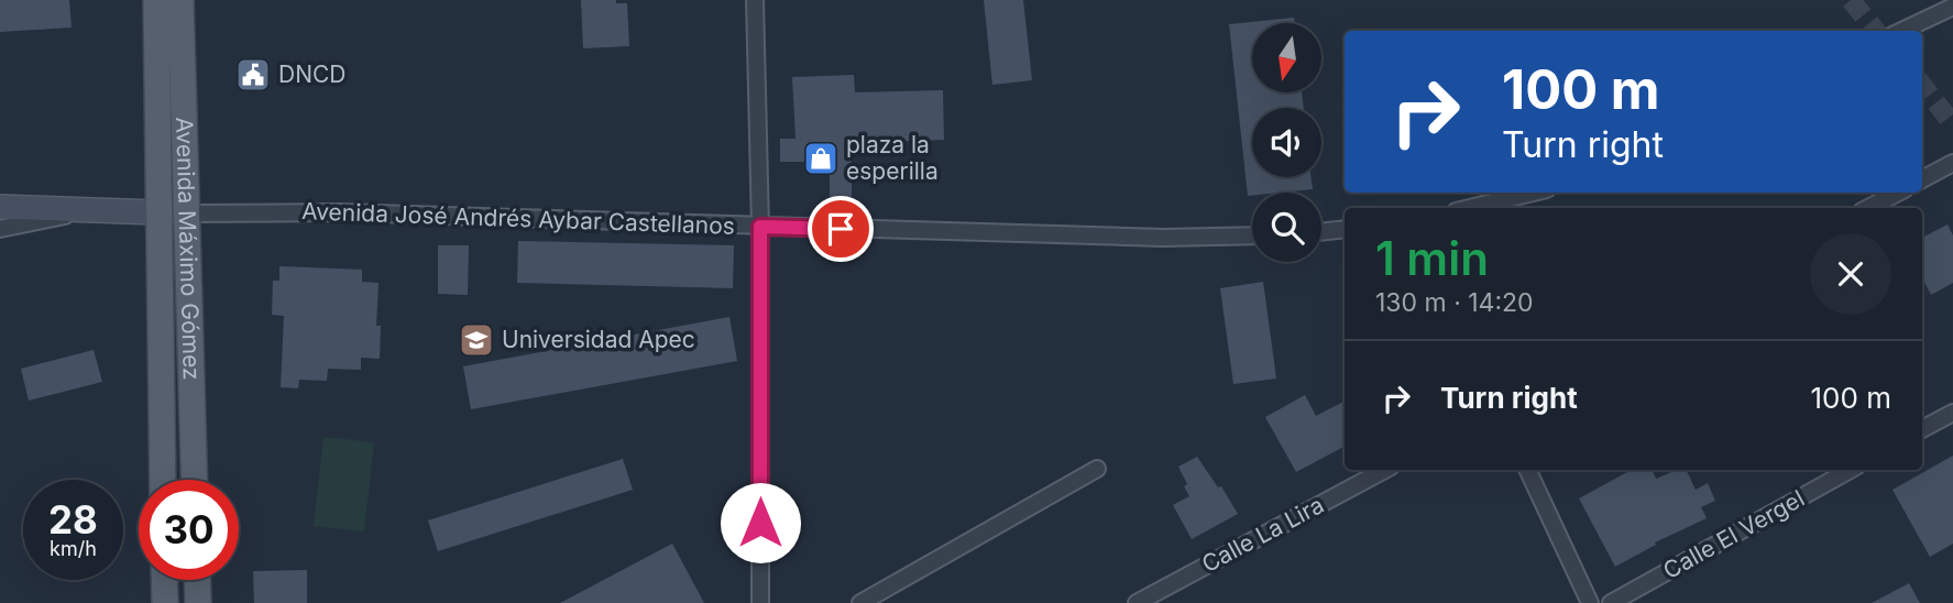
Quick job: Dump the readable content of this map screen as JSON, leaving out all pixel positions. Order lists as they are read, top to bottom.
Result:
{
  "streets": {
    "main road": ["Avenida Máximo Gómez"],
    "street": ["Avenida José Andrés Aybar Castellanos", "Calle La Lira", "Calle El Vergel"]
  },
  "crossings": [
    ["Avenida José Andrés Aybar Castellanos", "Avenida Máximo Gómez"]
  ],
  "places": {
    "public building": ["DNCD"],
    "shop": ["plaza la esperilla"],
    "school or university": ["Universidad Apec"]
  },
  "north": "bottom",
  "page": {
    "turn": ["100 m", "Turn right"],
    "heading": ["1 min", "130 m · 14:20"],
    "list": [
      {
        "name": "Turn right",
        "value": "100 m"
      }
    ],
    "speed": "28 km/h",
    "limit": "30"
  }
}
